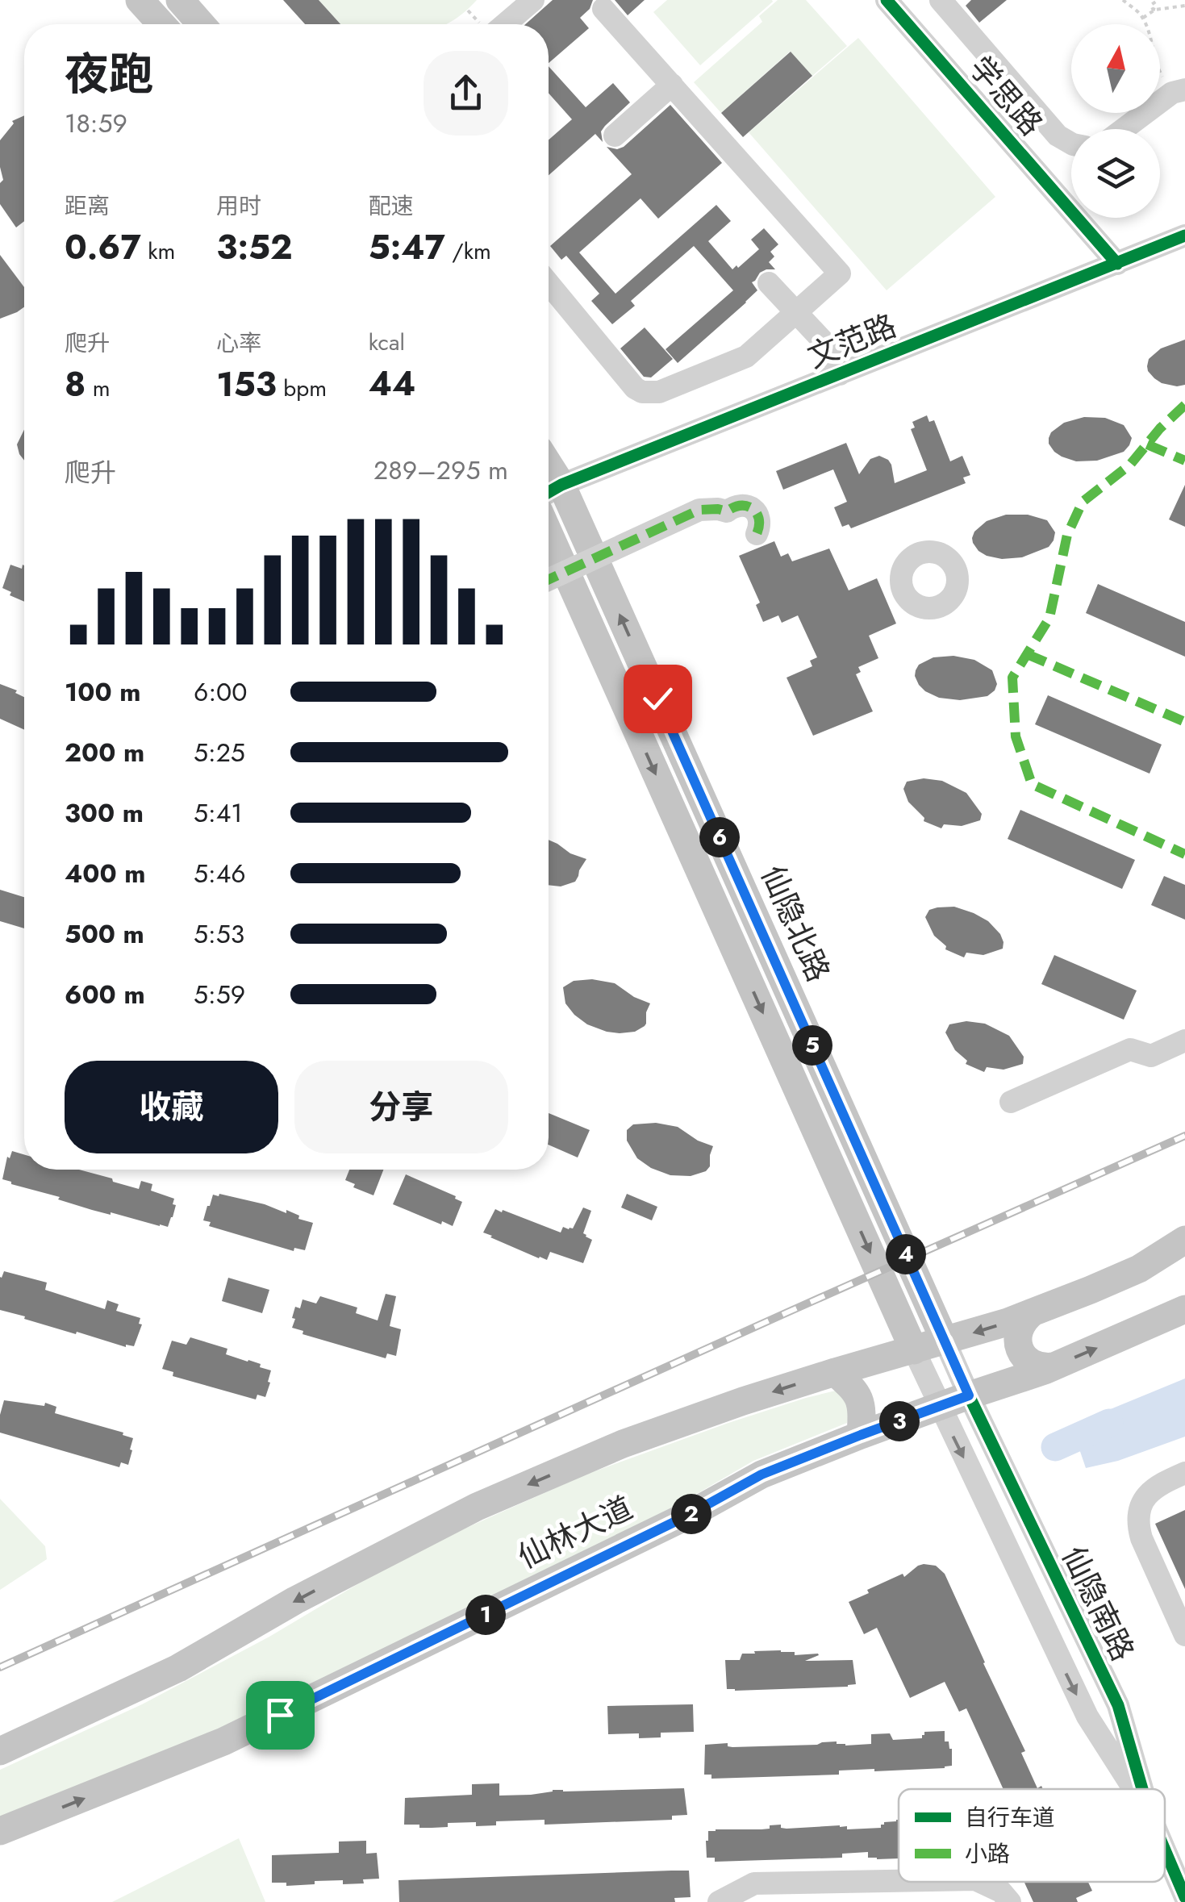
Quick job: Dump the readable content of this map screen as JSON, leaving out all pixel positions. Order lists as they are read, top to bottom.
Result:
{
  "streets": {
    "main road": ["仙隐北路", "仙林大道"],
    "street": ["学思路", "文范路", "仙隐南路"]
  },
  "crossings": [
    ["学思路", "文范路"],
    ["文范路", "仙隐北路"],
    ["仙隐北路", "仙林大道"],
    ["仙隐北路", "仙隐南路"],
    ["仙林大道", "仙隐南路"]
  ],
  "legend": ["自行车道", "小路"],
  "north": "top",
  "page": {
    "heading": ["夜跑", "18:59"],
    "stats": [
      ["距离", "0.67 km"],
      ["用时", "3:52"],
      ["配速", "5:47 /km"],
      ["爬升", "8 m"],
      ["心率", "153 bpm"],
      ["kcal", "44"]
    ],
    "chart": ["爬升", "289–295 m"],
    "list": [
      {
        "name": "100 m",
        "note": "6:00"
      },
      {
        "name": "200 m",
        "note": "5:25"
      },
      {
        "name": "300 m",
        "note": "5:41"
      },
      {
        "name": "400 m",
        "note": "5:46"
      },
      {
        "name": "500 m",
        "note": "5:53"
      },
      {
        "name": "600 m",
        "note": "5:59"
      }
    ],
    "pins": [
      "6",
      "5",
      "4",
      "3",
      "2",
      "1"
    ],
    "buttons": ["收藏", "分享"]
  }
}
